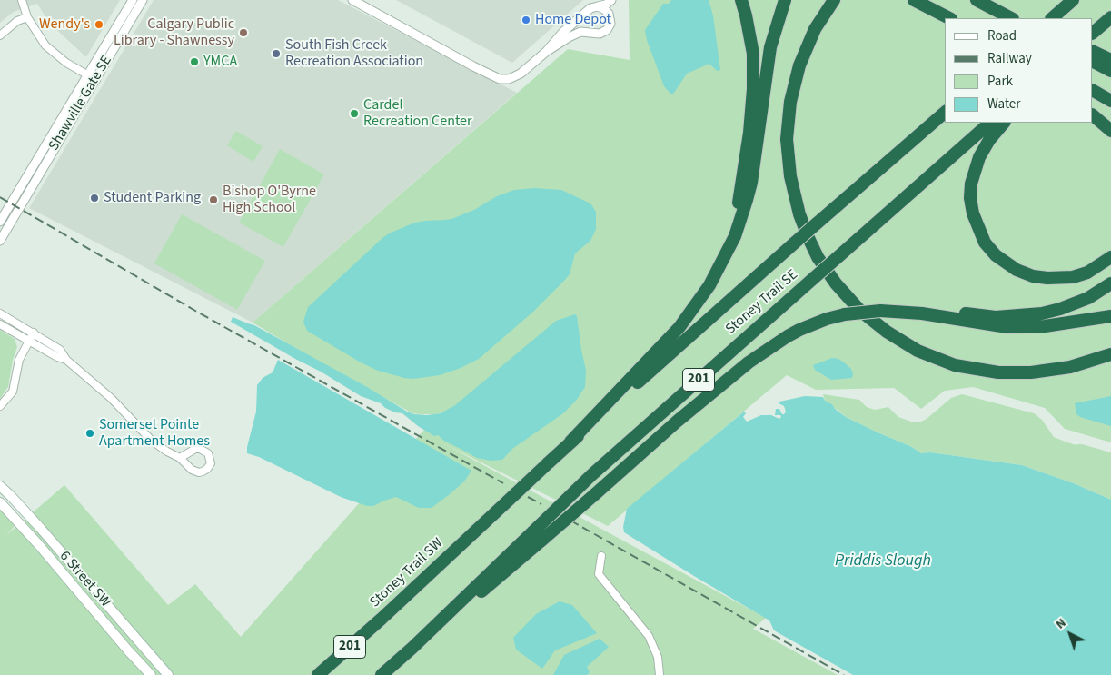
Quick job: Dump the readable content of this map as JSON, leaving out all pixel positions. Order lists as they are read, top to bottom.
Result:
{
  "streets": {
    "highway": ["Stoney Trail SE", "201", "Stoney Trail SW"],
    "main road": ["6 Street SW"],
    "street": ["Shawville Gate SE"]
  },
  "crossings": [
    ["Stoney Trail SE", "Stoney Trail SW"]
  ],
  "water": ["Priddis Slough"],
  "places": [
    "Home Depot",
    "Wendy's",
    "Calgary Public Library - Shawnessy",
    "South Fish Creek Recreation Association",
    "YMCA",
    "Cardel Recreation Center",
    "Student Parking",
    "Bishop O'Byrne High School",
    "Somerset Pointe Apartment Homes"
  ],
  "legend": [
    "Road",
    "Railway",
    "Park",
    "Water"
  ],
  "north": "top left"
}
